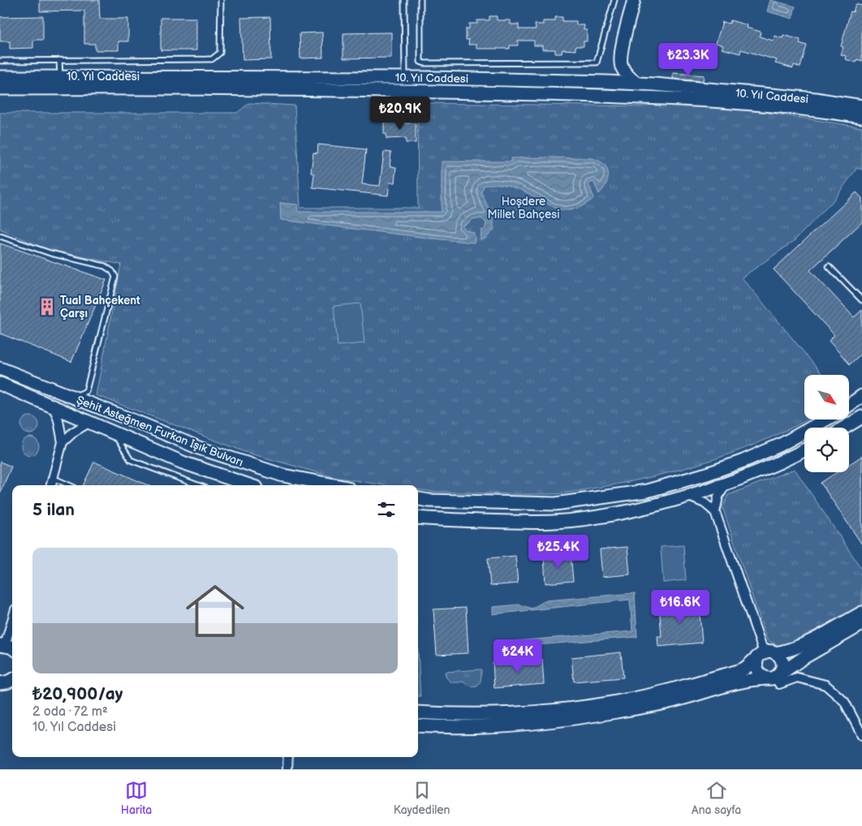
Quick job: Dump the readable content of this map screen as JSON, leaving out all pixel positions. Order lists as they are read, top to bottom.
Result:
{
  "streets": {
    "street": ["10. Yıl Caddesi", "Şehit Asteğmen Furkan Işık Bulvarı"]
  },
  "parks": ["Hoşdere Millet Bahçesi"],
  "places": {
    "building": ["Tual Bahçekent Çarşı"]
  },
  "north": "bottom right",
  "page": {
    "price": [
      "₺23.3K",
      "₺20.9K",
      "₺25.4K",
      "₺16.6K",
      "₺24K"
    ],
    "heading": "5 ilan",
    "list": [
      {
        "name": "₺20,900/ay",
        "note": "2 oda · 72 m² · 10. Yıl Caddesi"
      }
    ],
    "tabs": ["Harita", "Kaydedilen", "Ana sayfa"]
  }
}
